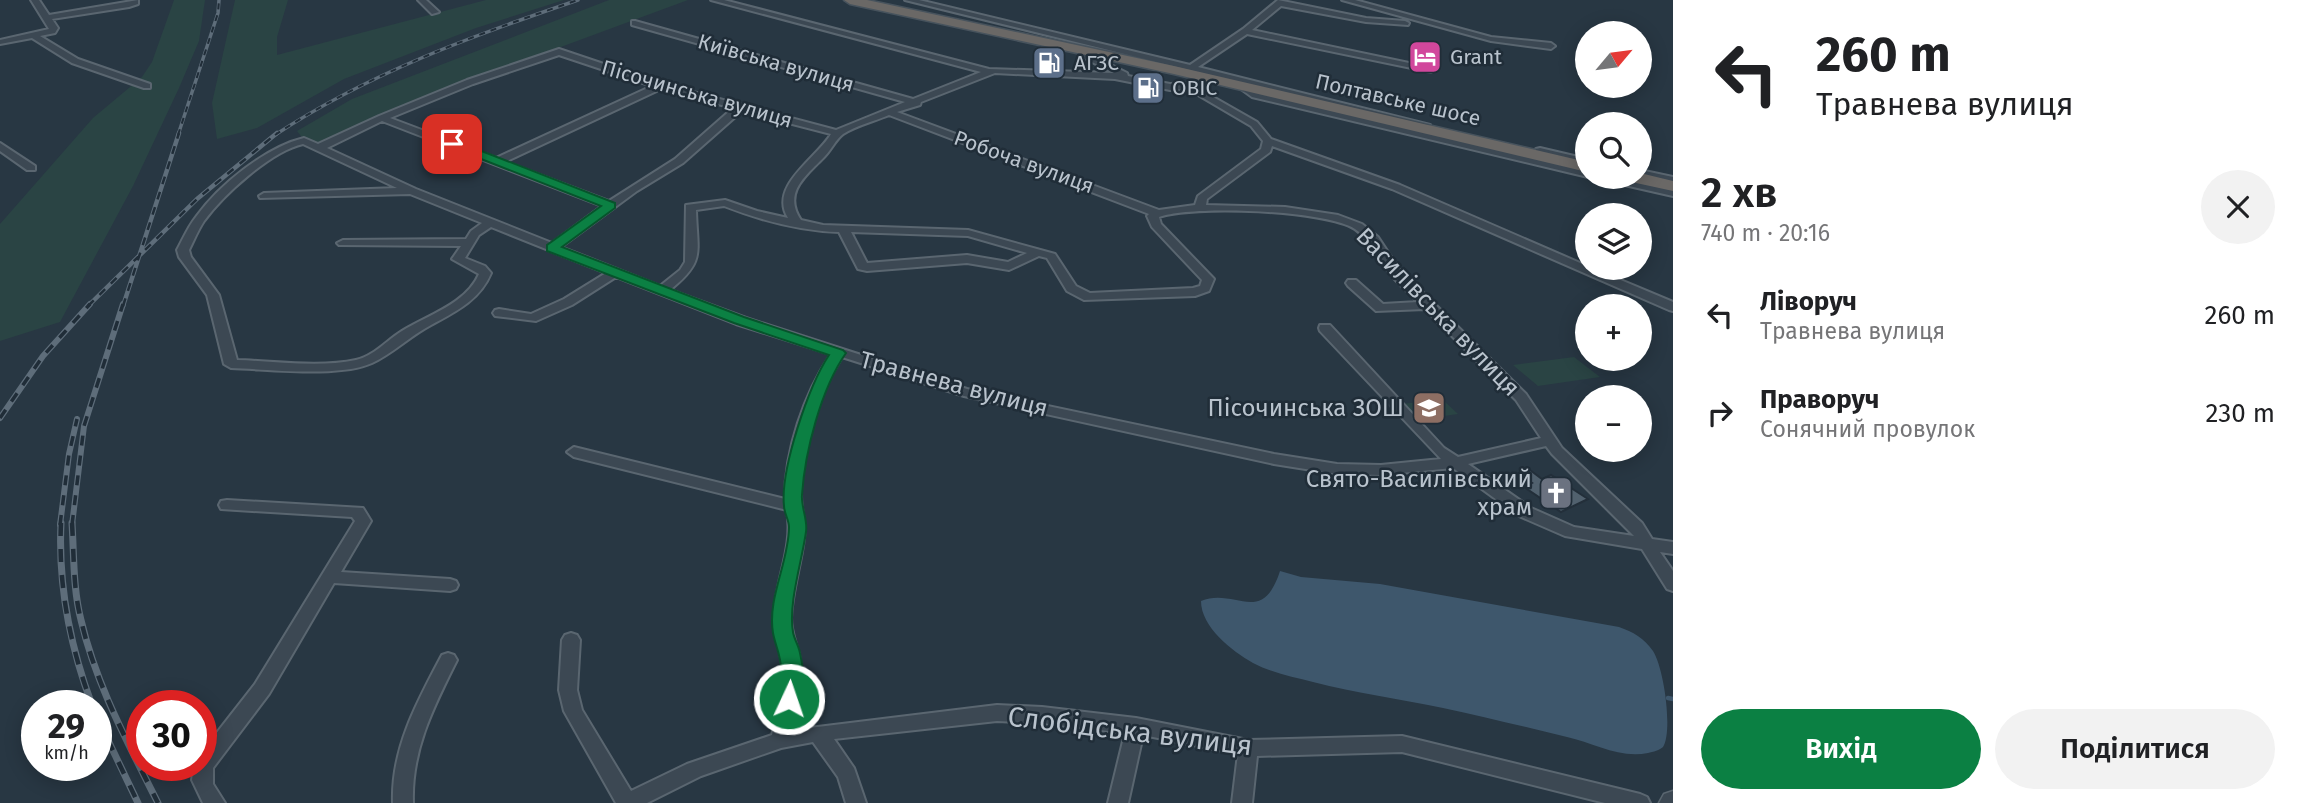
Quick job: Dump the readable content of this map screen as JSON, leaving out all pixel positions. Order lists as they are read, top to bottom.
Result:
{
  "streets": {
    "highway": ["Полтавське шосе"],
    "street": [
      "Київська вулиця",
      "Пісочинська вулиця",
      "Робоча вулиця",
      "Василівська вулиця",
      "Травнева вулиця",
      "Слобідська вулиця"
    ]
  },
  "crossings": [
    ["Робоча вулиця", "Василівська вулиця"],
    ["Василівська вулиця", "Травнева вулиця"]
  ],
  "places": {
    "hotel": ["Grant"],
    "fuel station": ["АГЗС", "ОВІС"],
    "school or university": ["Пісочинська ЗОШ"],
    "church": ["Свято-Василівський храм"]
  },
  "north": "top right",
  "page": {
    "turn": ["260 m", "Травнева вулиця"],
    "map_buttons": ["+", "−"],
    "heading": ["2 хв", "740 m · 20:16"],
    "list": [
      {
        "name": "Ліворуч",
        "note": "Травнева вулиця",
        "value": "260 m"
      },
      {
        "name": "Праворуч",
        "note": "Сонячний провулок",
        "value": "230 m"
      }
    ],
    "speed": "29 km/h",
    "limit": "30",
    "buttons": ["Вихід", "Поділитися"]
  }
}
